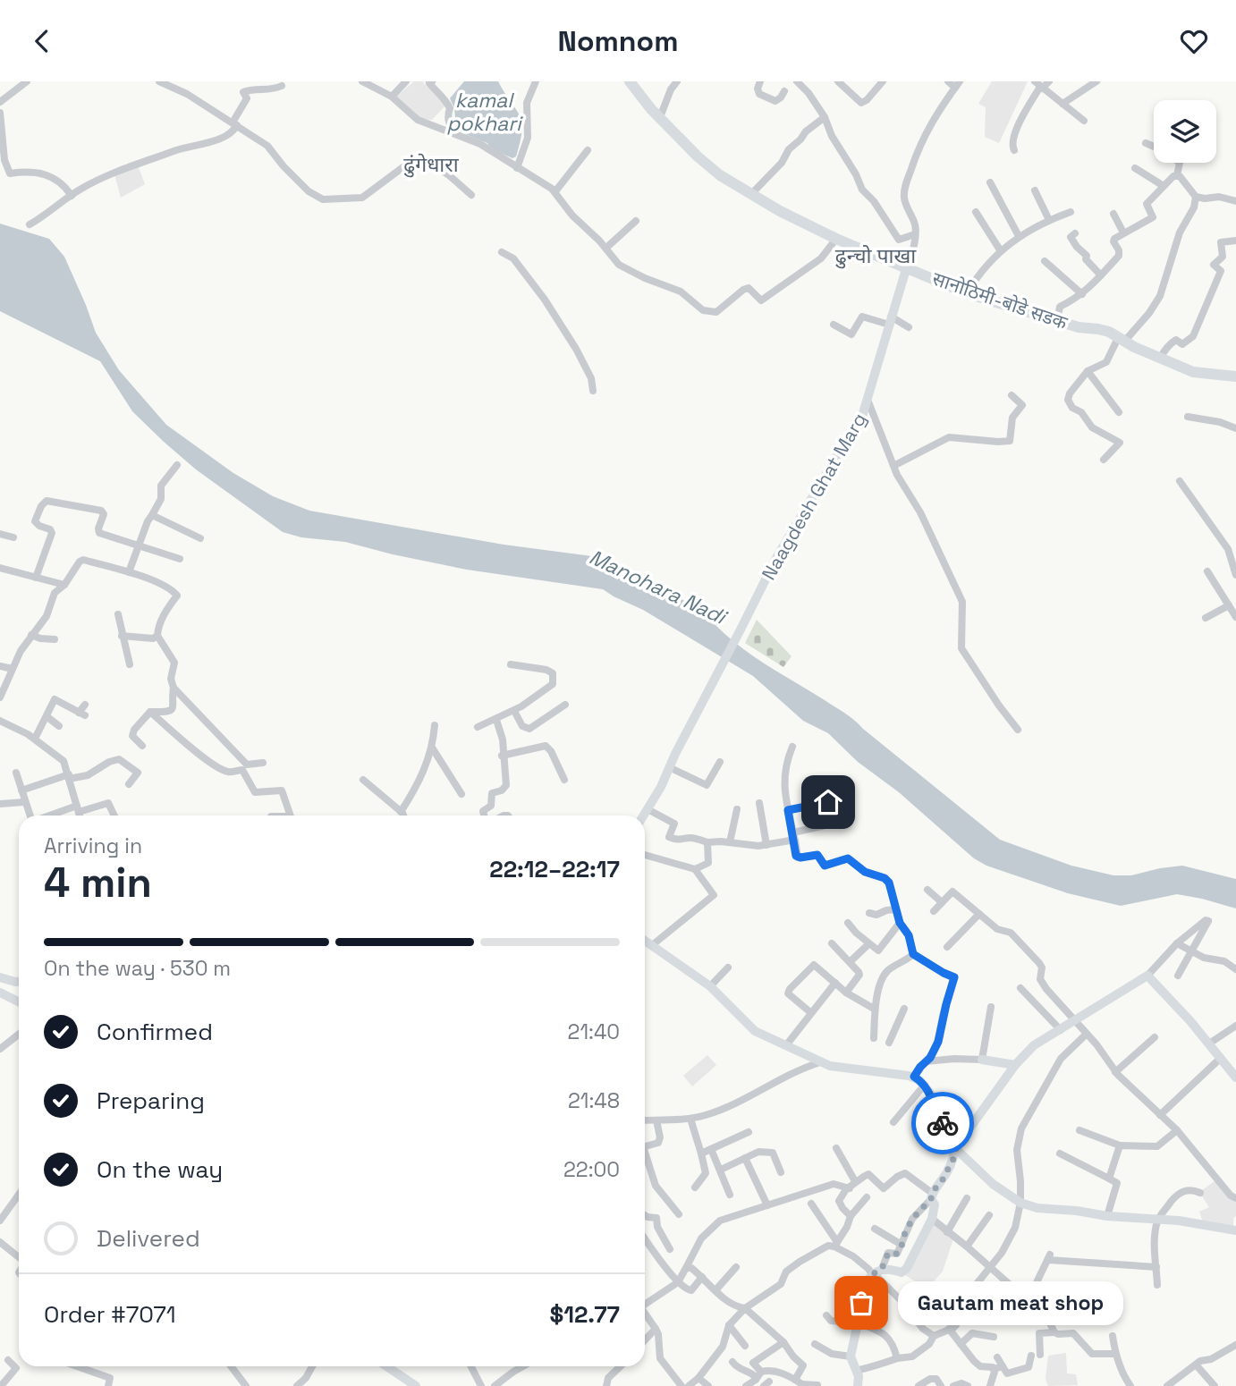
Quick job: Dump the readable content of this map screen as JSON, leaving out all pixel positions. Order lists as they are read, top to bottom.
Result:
{
  "streets": {
    "main road": ["सानोठिमी-बोडे सडक"],
    "street": ["Naagdesh Ghat Marg"]
  },
  "crossings": [
    ["सानोठिमी-बोडे सडक", "Naagdesh Ghat Marg"]
  ],
  "districts": ["ढुंगेधारा", "ढुन्चो पाखा"],
  "water": ["kamal pokhari", "Manohara Nadi"],
  "places": ["Gautam meat shop"],
  "page": {
    "header": "Nomnom",
    "heading": ["4 min", "Arriving in", "22:12–22:17"],
    "panel": ["Order #7071", "$12.77"],
    "bar": "On the way · 530 m",
    "list": [
      ["Confirmed", "21:40"],
      ["Preparing", "21:48"],
      ["On the way", "22:00"],
      "Delivered"
    ],
    "bubble": "Gautam meat shop"
  }
}
